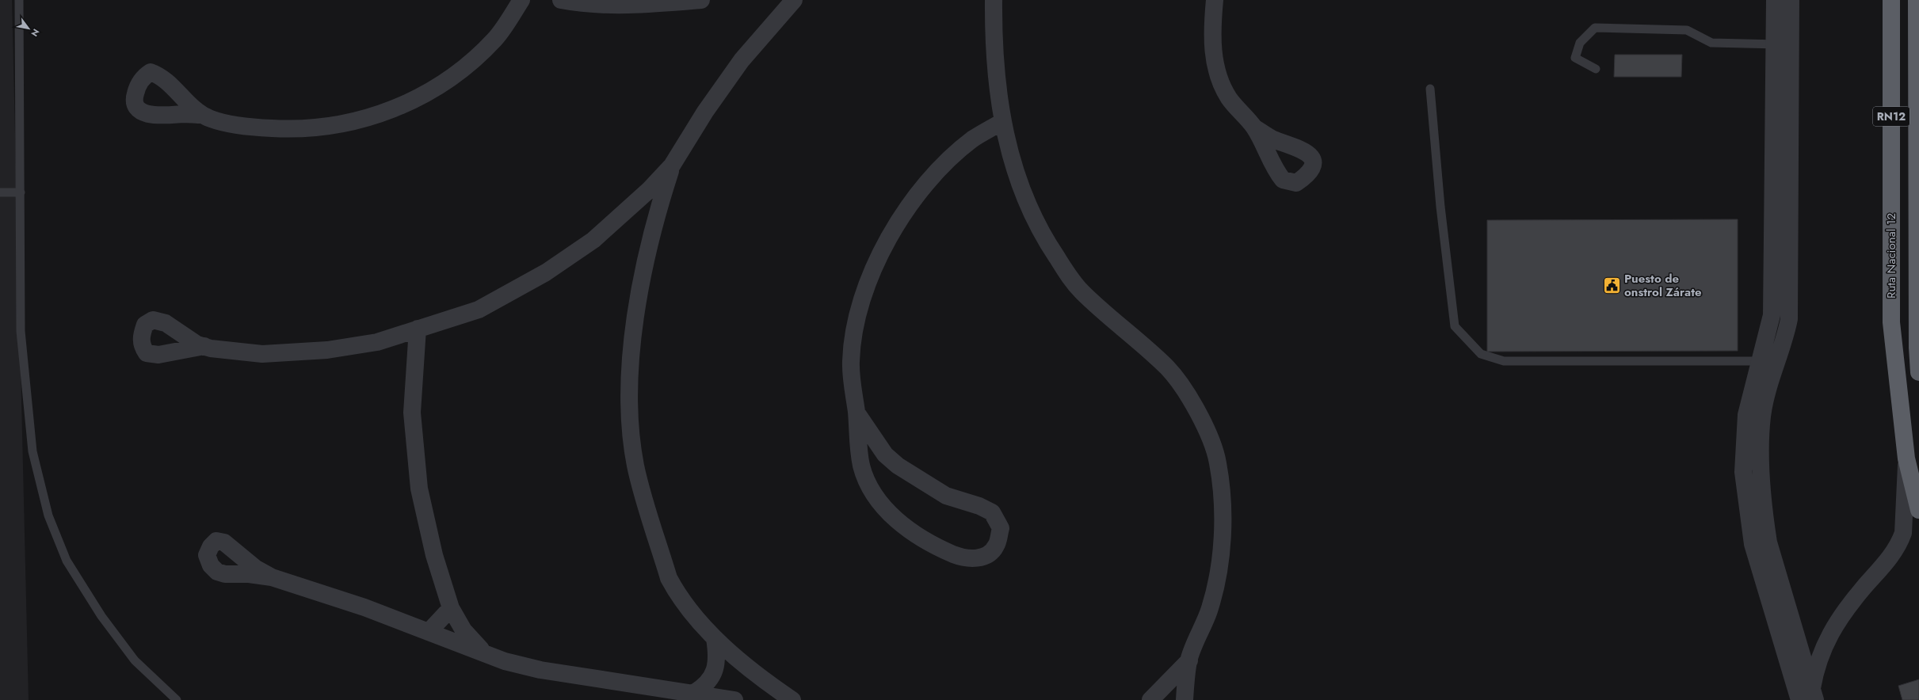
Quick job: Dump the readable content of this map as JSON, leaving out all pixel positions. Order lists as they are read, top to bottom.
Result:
{
  "streets": {
    "highway": ["RN12", "Ruta Nacional 12"]
  },
  "places": {
    "public building": ["Puesto de onstrol Zárate"]
  },
  "north": "bottom right"
}
